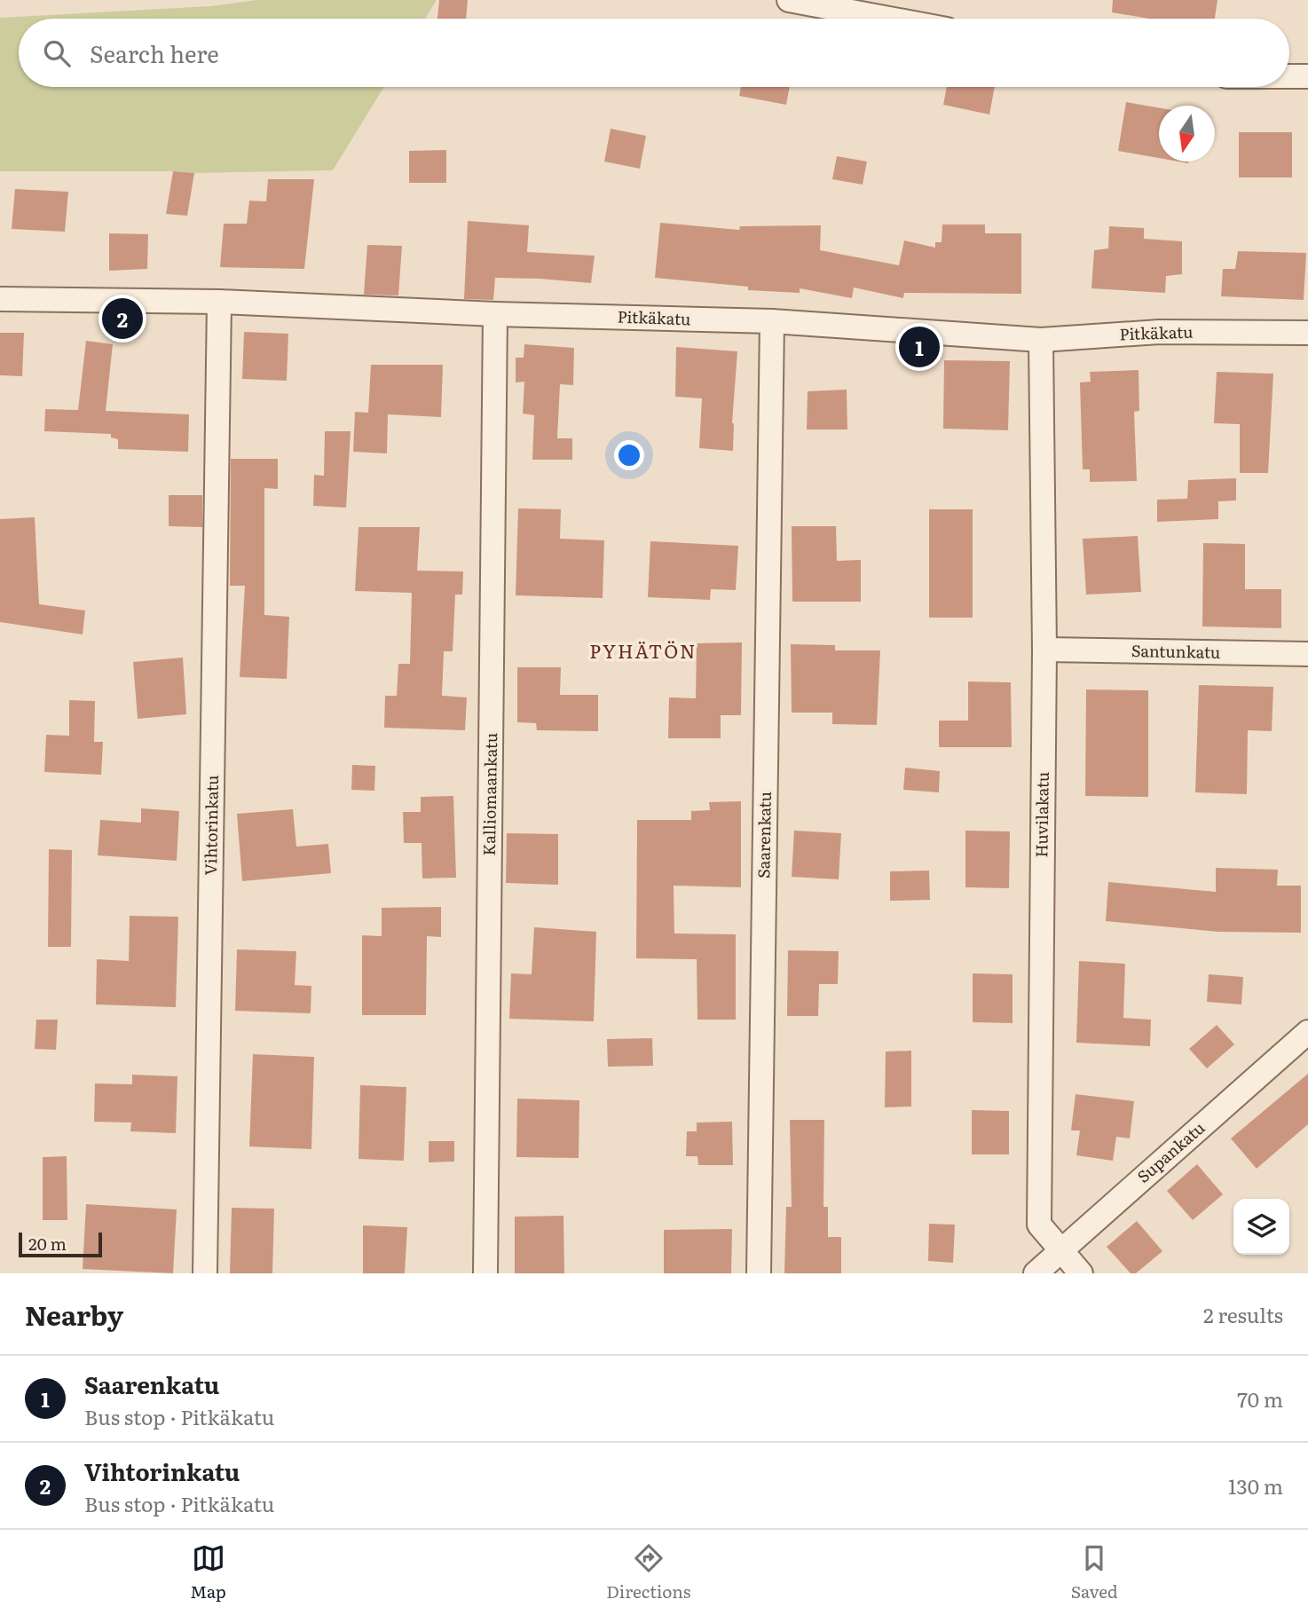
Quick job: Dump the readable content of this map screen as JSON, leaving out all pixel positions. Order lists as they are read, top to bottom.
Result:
{
  "streets": {
    "street": [
      "Pitkäkatu",
      "Santunkatu",
      "Kalliomaankatu",
      "Huvilakatu",
      "Vihtorinkatu",
      "Saarenkatu",
      "Supankatu"
    ]
  },
  "crossings": [
    ["Pitkäkatu", "Kalliomaankatu"],
    ["Pitkäkatu", "Huvilakatu"],
    ["Pitkäkatu", "Vihtorinkatu"],
    ["Pitkäkatu", "Saarenkatu"],
    ["Santunkatu", "Huvilakatu"],
    ["Huvilakatu", "Supankatu"]
  ],
  "districts": ["PYHÄTÖN"],
  "scale_bar": "20 m",
  "north": "bottom",
  "page": {
    "search": "Search here",
    "pins": ["2", "1"],
    "scale": "20 m",
    "heading": ["Nearby", "2 results"],
    "list": [
      {
        "mark": "1",
        "name": "Saarenkatu",
        "note": "Bus stop · Pitkäkatu",
        "value": "70 m"
      },
      {
        "mark": "2",
        "name": "Vihtorinkatu",
        "note": "Bus stop · Pitkäkatu",
        "value": "130 m"
      }
    ],
    "nav": ["Map", "Directions", "Saved"]
  }
}
